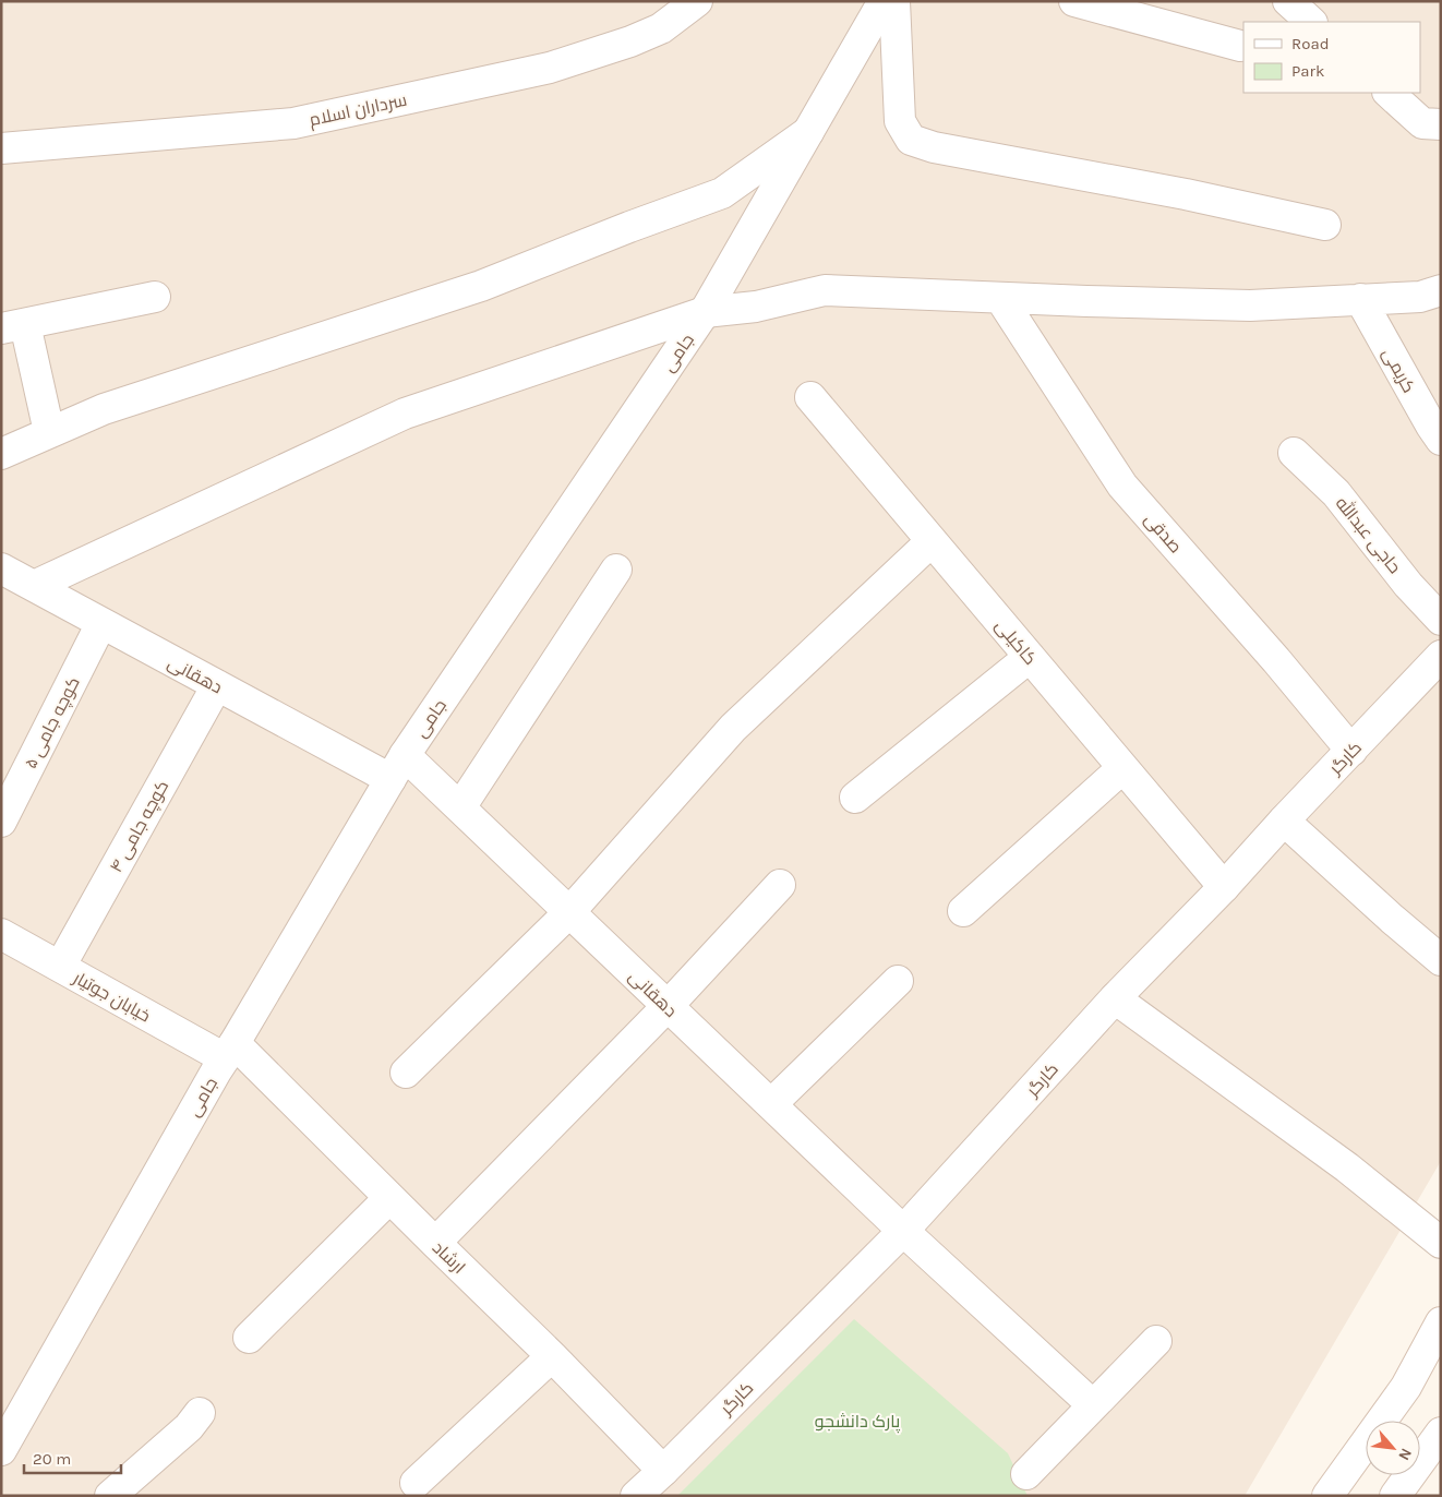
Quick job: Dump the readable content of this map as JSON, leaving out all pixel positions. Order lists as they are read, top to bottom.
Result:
{
  "streets": {
    "street": [
      "سرداران اسلام",
      "جامی",
      "کریمی",
      "صدقی",
      "حاجی عبدالله",
      "کاکیلی",
      "دهقانی",
      "کوچه جامی ۵",
      "کارگر",
      "کوچه جامی ۴",
      "خیابان جوتیار",
      "ارشاد"
    ]
  },
  "crossings": [
    ["جامی", "دهقانی"],
    ["جامی", "خیابان جوتیار"],
    ["جامی", "ارشاد"],
    ["صدقی", "کارگر"],
    ["کاکیلی", "کارگر"],
    ["دهقانی", "کوچه جامی ۵"],
    ["دهقانی", "کارگر"],
    ["دهقانی", "کوچه جامی ۴"],
    ["کارگر", "ارشاد"],
    ["کوچه جامی ۴", "خیابان جوتیار"],
    ["خیابان جوتیار", "ارشاد"]
  ],
  "parks": ["پارک دانشجو"],
  "legend": ["Road", "Park"],
  "scale_bar": "20 m",
  "north": "bottom right"
}
